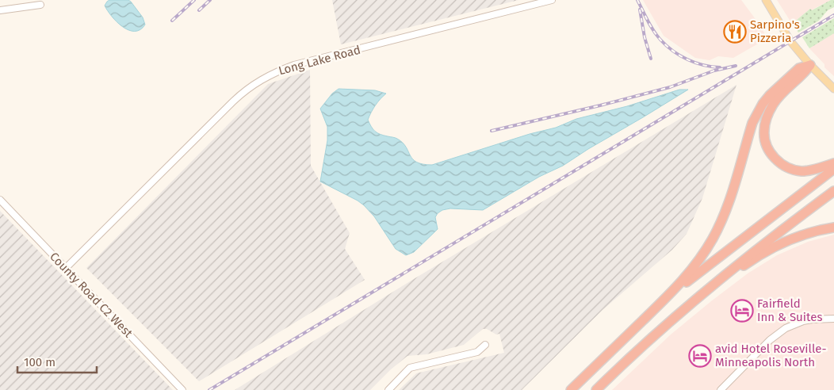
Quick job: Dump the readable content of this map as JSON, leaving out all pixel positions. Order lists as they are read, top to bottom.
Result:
{
  "streets": {
    "street": ["Long Lake Road", "County Road C2 West"]
  },
  "crossings": [
    ["Long Lake Road", "County Road C2 West"]
  ],
  "places": {
    "restaurant": ["Sarpino's Pizzeria"],
    "hotel": ["Fairfield Inn & Suites", "avid Hotel Roseville- Minneapolis North"]
  },
  "scale_bar": "100 m"
}
